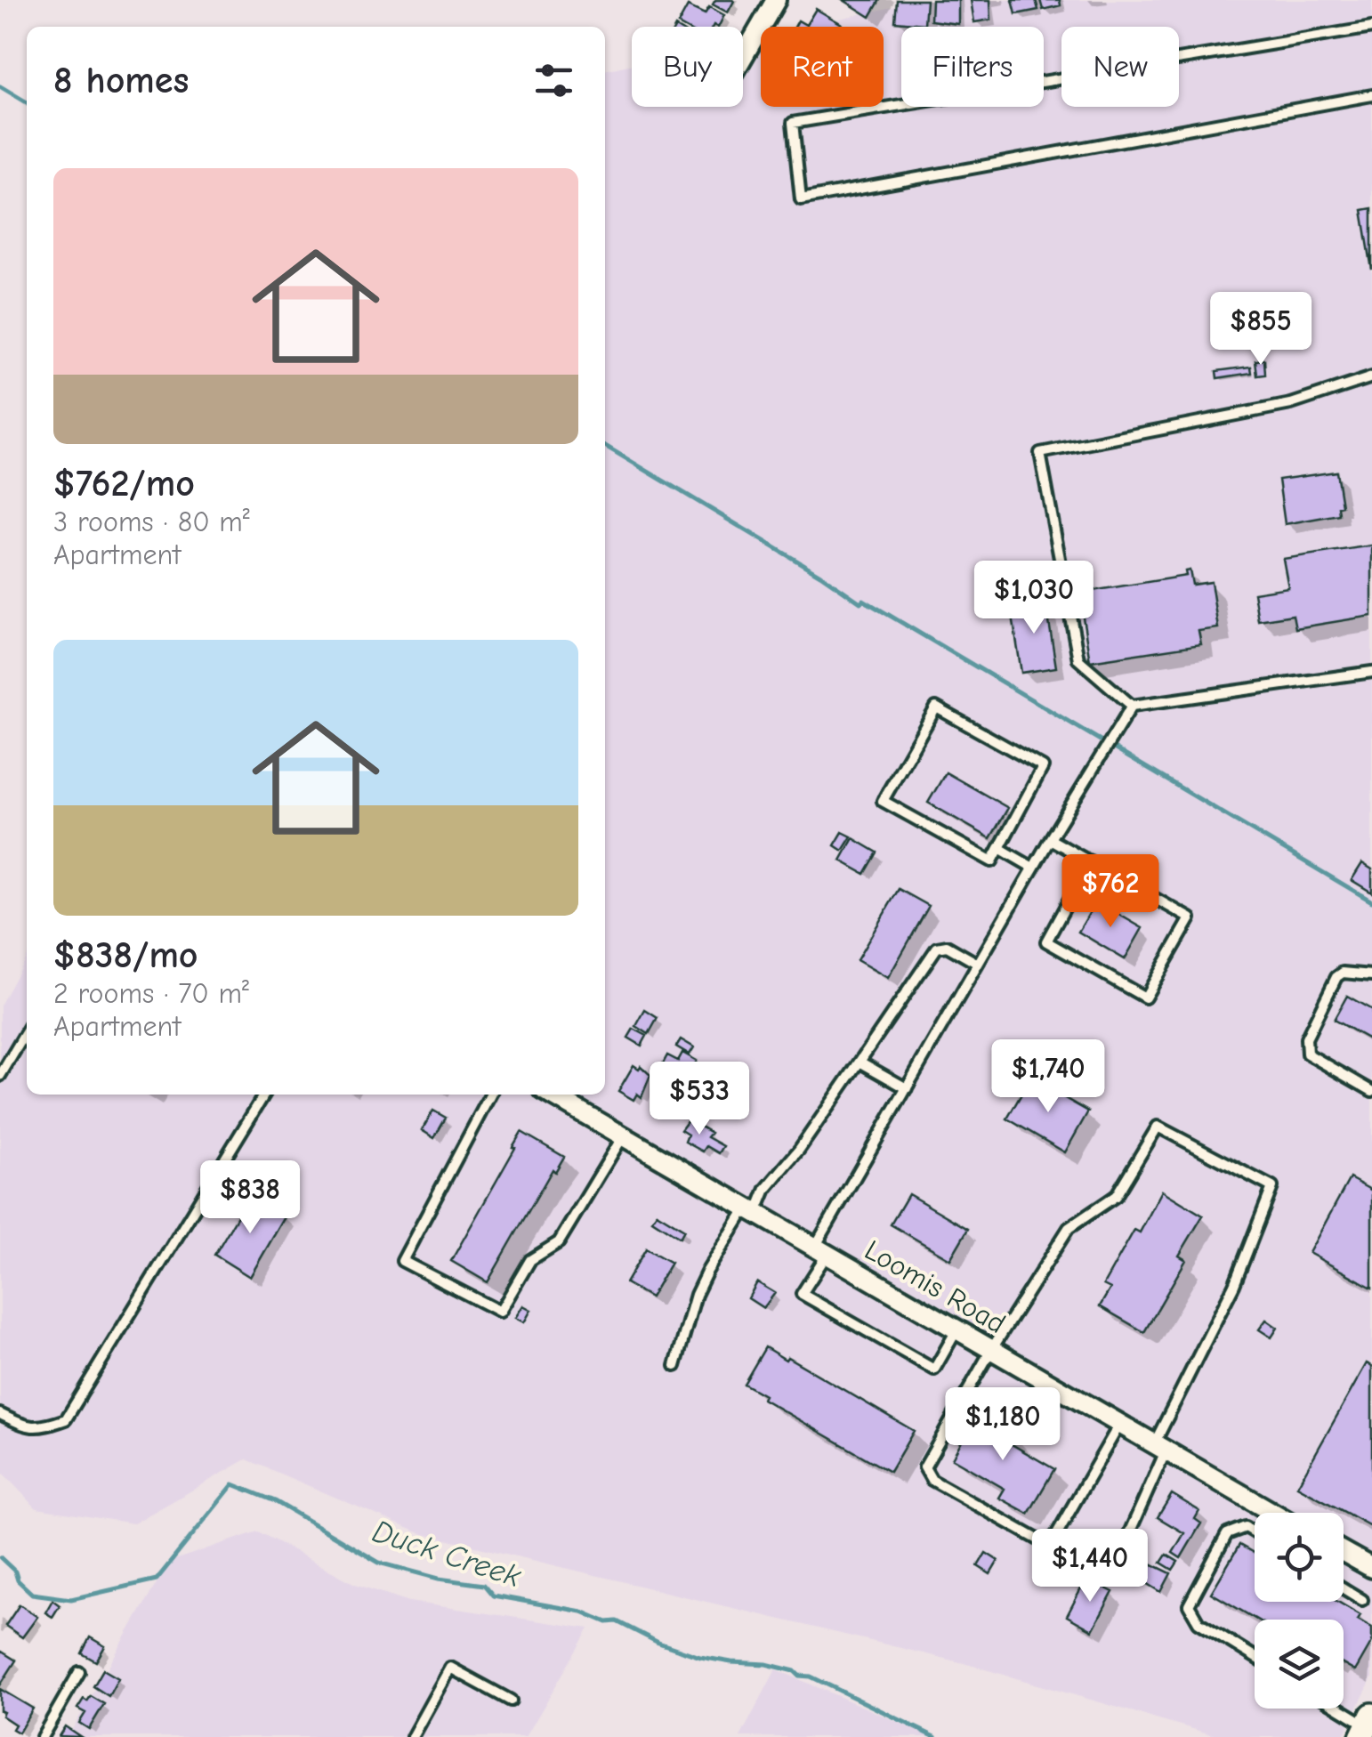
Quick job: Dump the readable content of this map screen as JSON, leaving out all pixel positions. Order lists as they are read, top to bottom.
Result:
{
  "streets": {
    "street": ["Loomis Road"]
  },
  "water": ["Duck Creek"],
  "page": {
    "chip": [
      "Buy",
      "Rent",
      "Filters",
      "New"
    ],
    "heading": "8 homes",
    "list": [
      {
        "name": "$762/mo",
        "note": "3 rooms · 80 m² · Apartment"
      },
      {
        "name": "$838/mo",
        "note": "2 rooms · 70 m² · Apartment"
      }
    ],
    "price": [
      "$855",
      "$1,030",
      "$762",
      "$1,740",
      "$533",
      "$838",
      "$1,180",
      "$1,440"
    ]
  }
}
